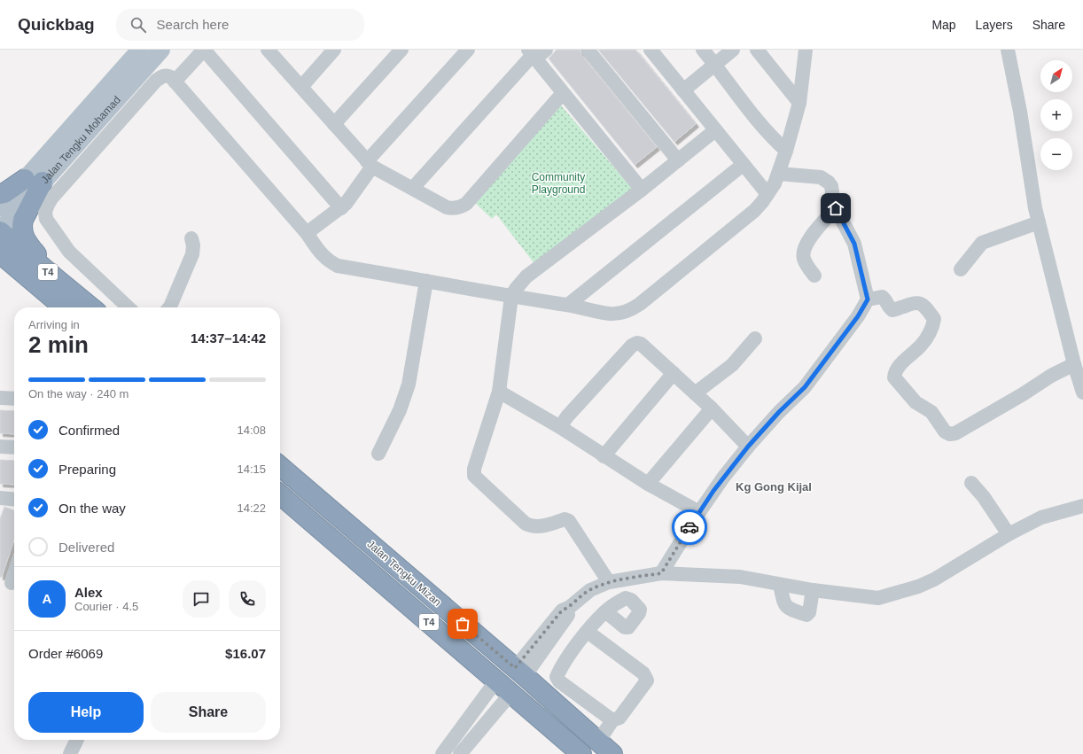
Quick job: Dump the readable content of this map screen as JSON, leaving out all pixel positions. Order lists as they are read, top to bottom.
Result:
{
  "streets": {
    "highway": ["T4", "Jalan Tengku Mizan"],
    "main road": ["Jalan Tengku Mohamad"]
  },
  "crossings": [
    ["Jalan Tengku Mohamad", "T4"]
  ],
  "districts": ["Kg Gong Kijal"],
  "parks": ["Community Playground"],
  "north": "top right",
  "page": {
    "header": "Quickbag",
    "search": "Search here",
    "nav": ["Map", "Layers", "Share"],
    "map_buttons": ["+", "−"],
    "heading": ["2 min", "Arriving in", "14:37–14:42"],
    "panel": [
      "Alex",
      "Courier · 4.5",
      "Order #6069",
      "$16.07"
    ],
    "bar": "On the way · 240 m",
    "list": [
      ["Confirmed", "14:08"],
      ["Preparing", "14:15"],
      ["On the way", "14:22"],
      "Delivered"
    ],
    "round": "A",
    "buttons": ["Help", "Share"]
  }
}
